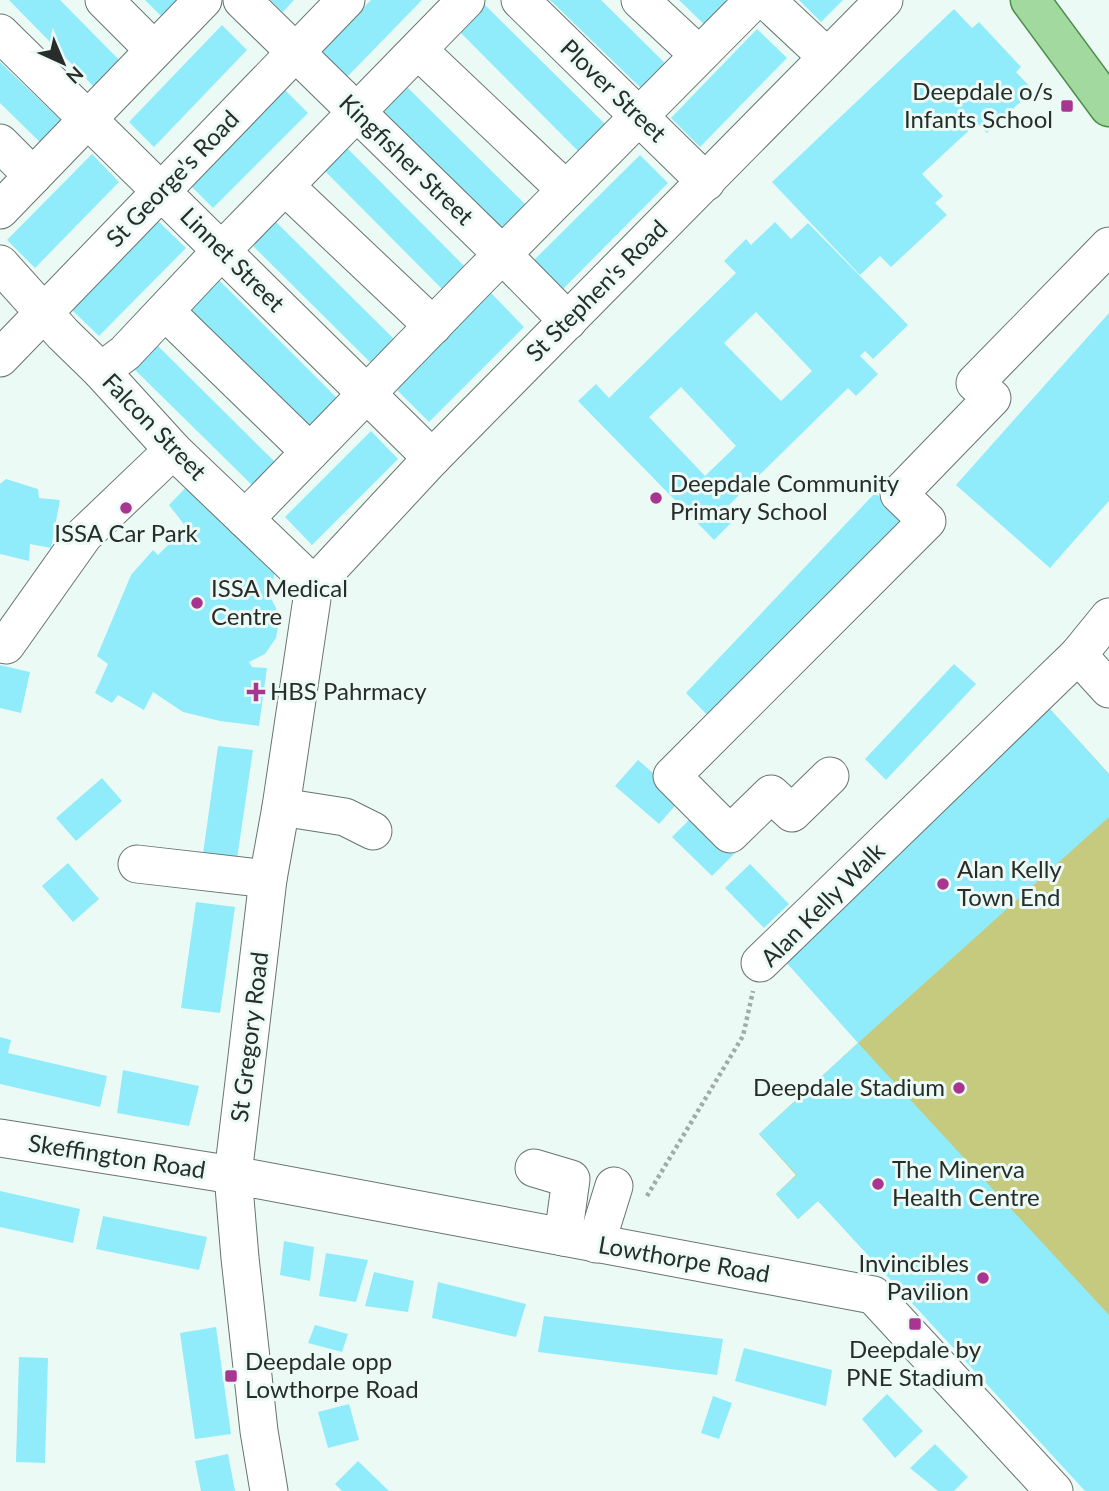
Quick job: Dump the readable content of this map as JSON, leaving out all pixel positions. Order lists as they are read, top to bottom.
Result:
{
  "streets": {
    "street": [
      "Plover Street",
      "Kingfisher Street",
      "St George's Road",
      "Linnet Street",
      "St Stephen's Road",
      "Falcon Street",
      "Alan Kelly Walk",
      "St Gregory Road",
      "Skeffington Road",
      "Lowthorpe Road"
    ]
  },
  "crossings": [
    ["Plover Street", "St Stephen's Road"],
    ["Kingfisher Street", "St George's Road"],
    ["Kingfisher Street", "St Stephen's Road"],
    ["St George's Road", "Linnet Street"],
    ["St George's Road", "Falcon Street"],
    ["Linnet Street", "St Stephen's Road"],
    ["St Stephen's Road", "Falcon Street"],
    ["St Stephen's Road", "St Gregory Road"],
    ["Falcon Street", "St Gregory Road"],
    ["St Gregory Road", "Skeffington Road"],
    ["St Gregory Road", "Lowthorpe Road"],
    ["Skeffington Road", "Lowthorpe Road"]
  ],
  "places": {
    "transit": ["Deepdale o/s Infants School", "Deepdale by PNE Stadium", "Deepdale opp Lowthorpe Road"],
    "other": [
      "Deepdale Community Primary School",
      "ISSA Car Park",
      "ISSA Medical Centre",
      "Alan Kelly Town End",
      "Deepdale Stadium",
      "The Minerva Health Centre",
      "Invincibles Pavilion"
    ],
    "health": ["HBS Pahrmacy"]
  },
  "north": "bottom right"
}
